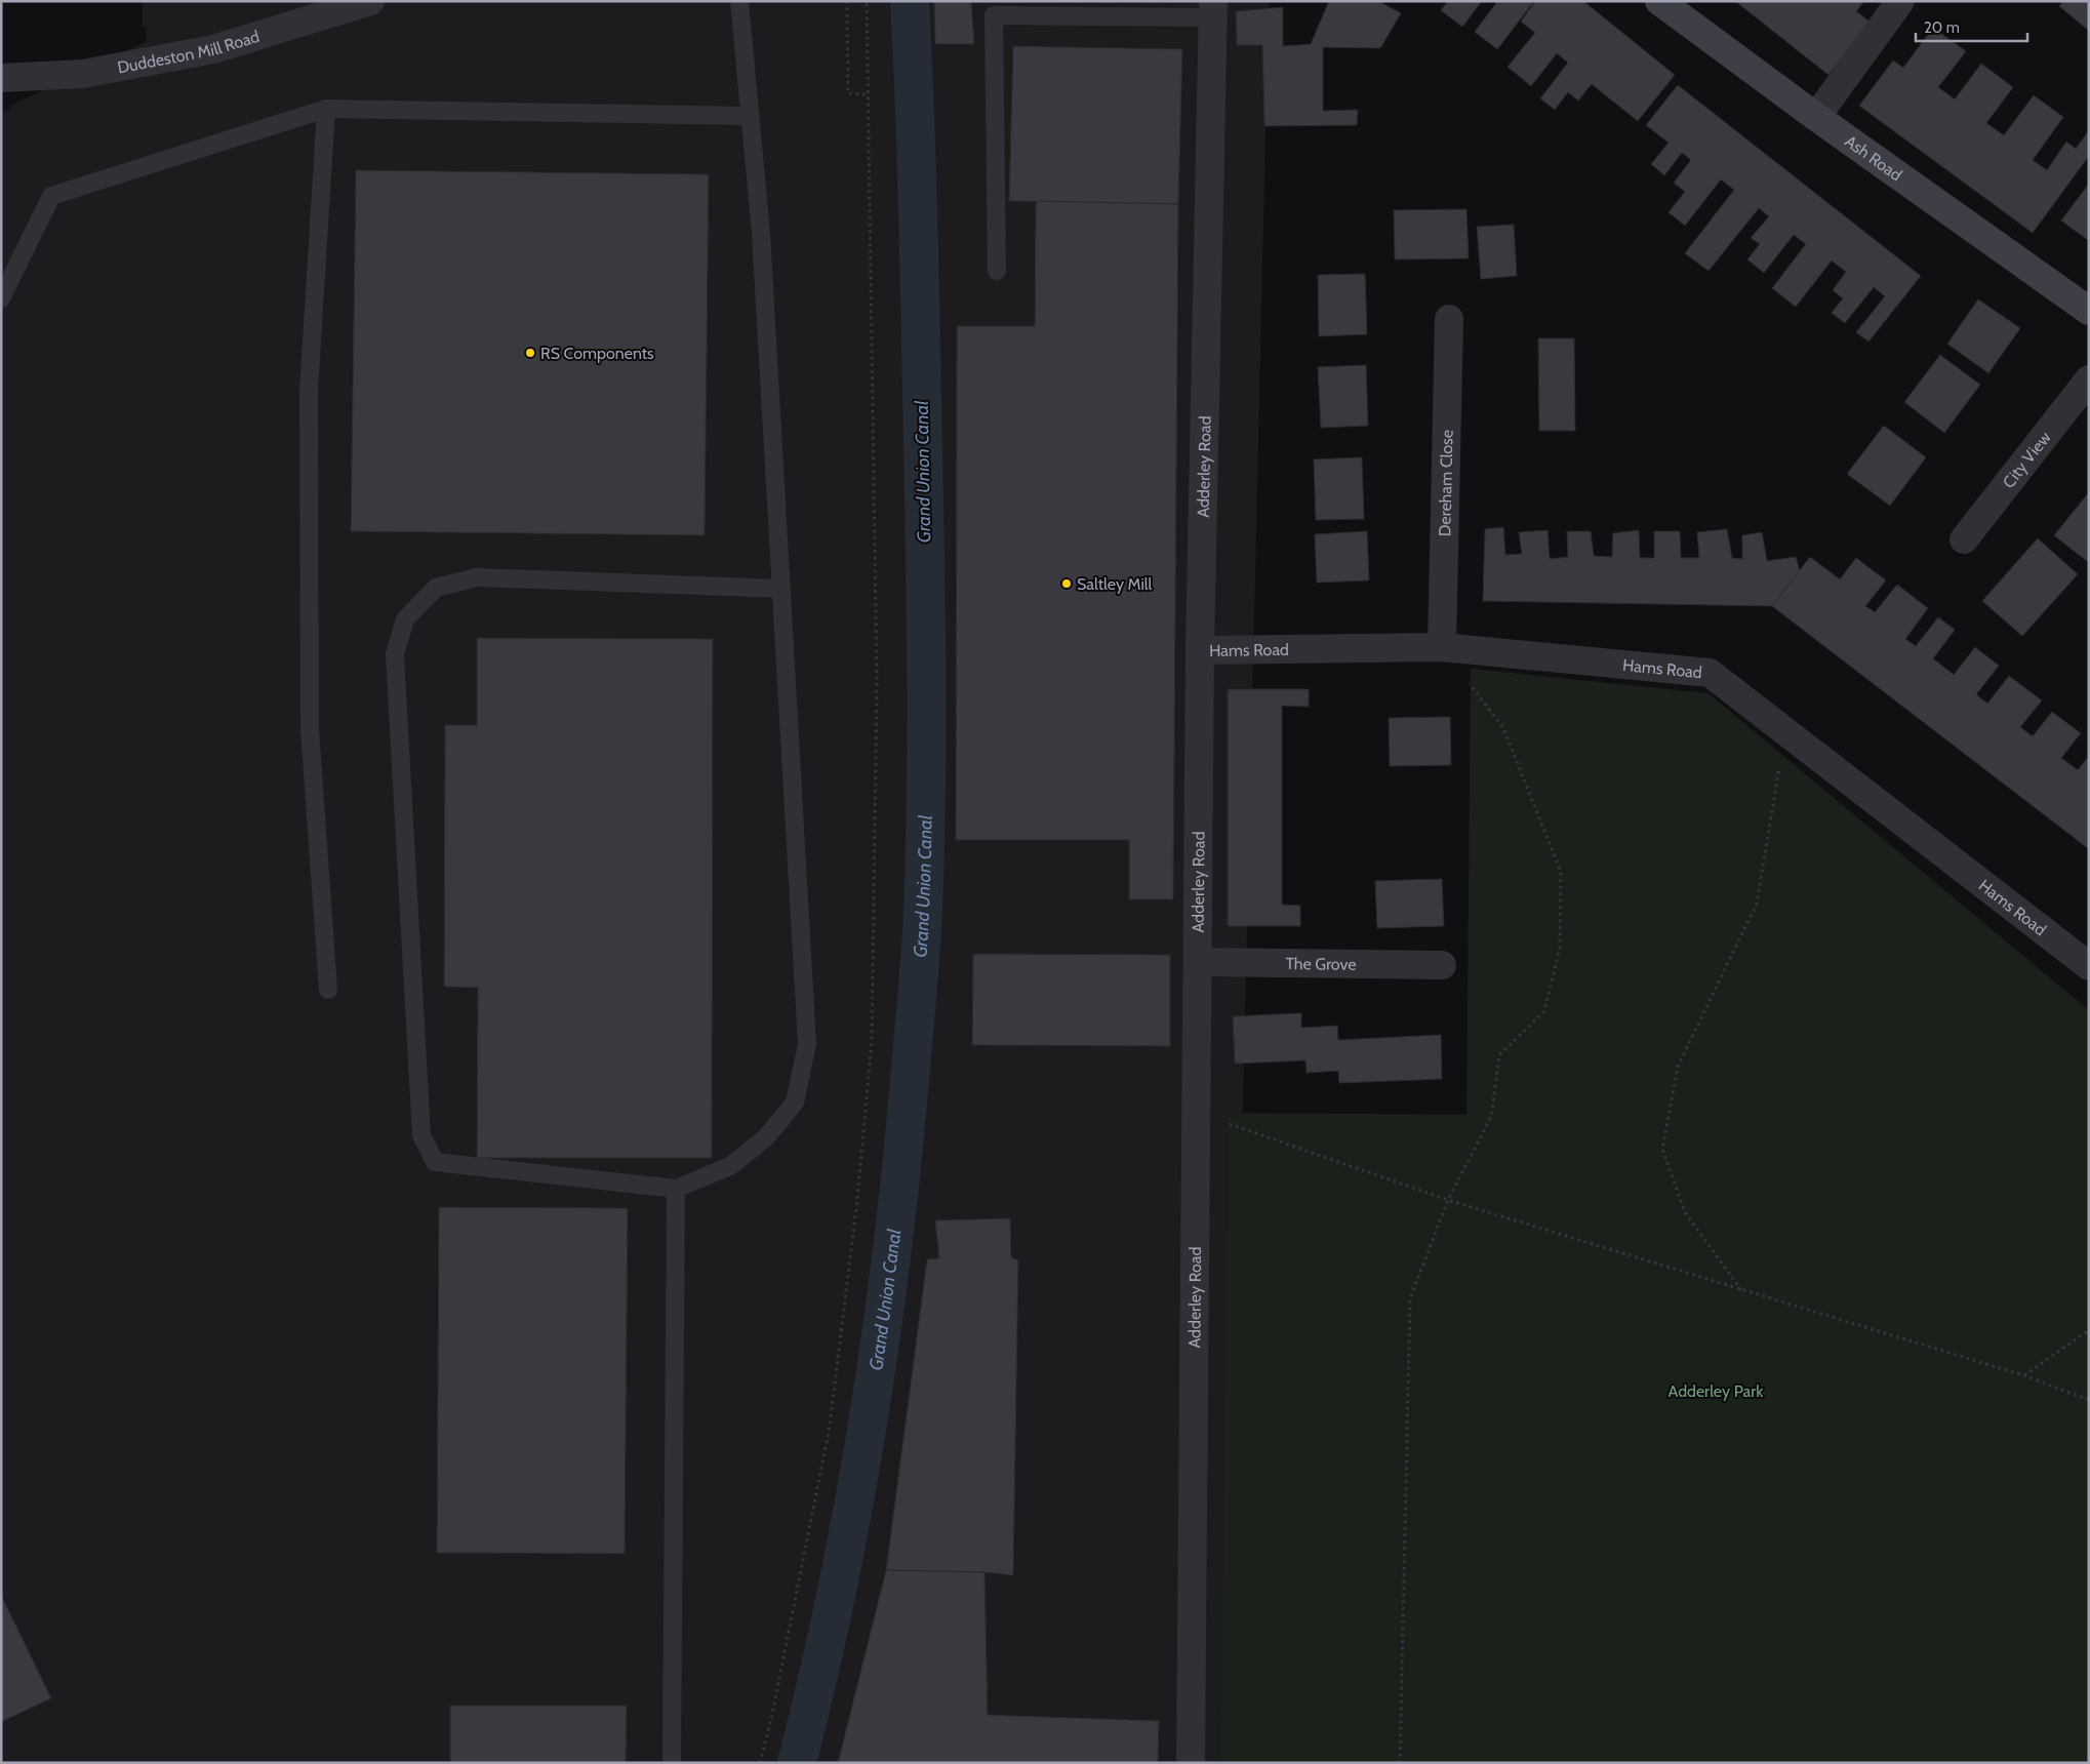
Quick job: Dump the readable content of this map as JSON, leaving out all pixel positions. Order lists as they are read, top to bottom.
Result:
{
  "streets": {
    "main road": ["Ash Road"],
    "street": [
      "Duddeston Mill Road",
      "City View",
      "Adderley Road",
      "Dereham Close",
      "Hams Road",
      "The Grove"
    ]
  },
  "crossings": [
    ["Adderley Road", "Hams Road"],
    ["Adderley Road", "The Grove"],
    ["Dereham Close", "Hams Road"]
  ],
  "water": ["Grand Union Canal"],
  "parks": ["Adderley Park"],
  "places": ["RS Components", "Saltley Mill"],
  "scale_bar": "20 m"
}
